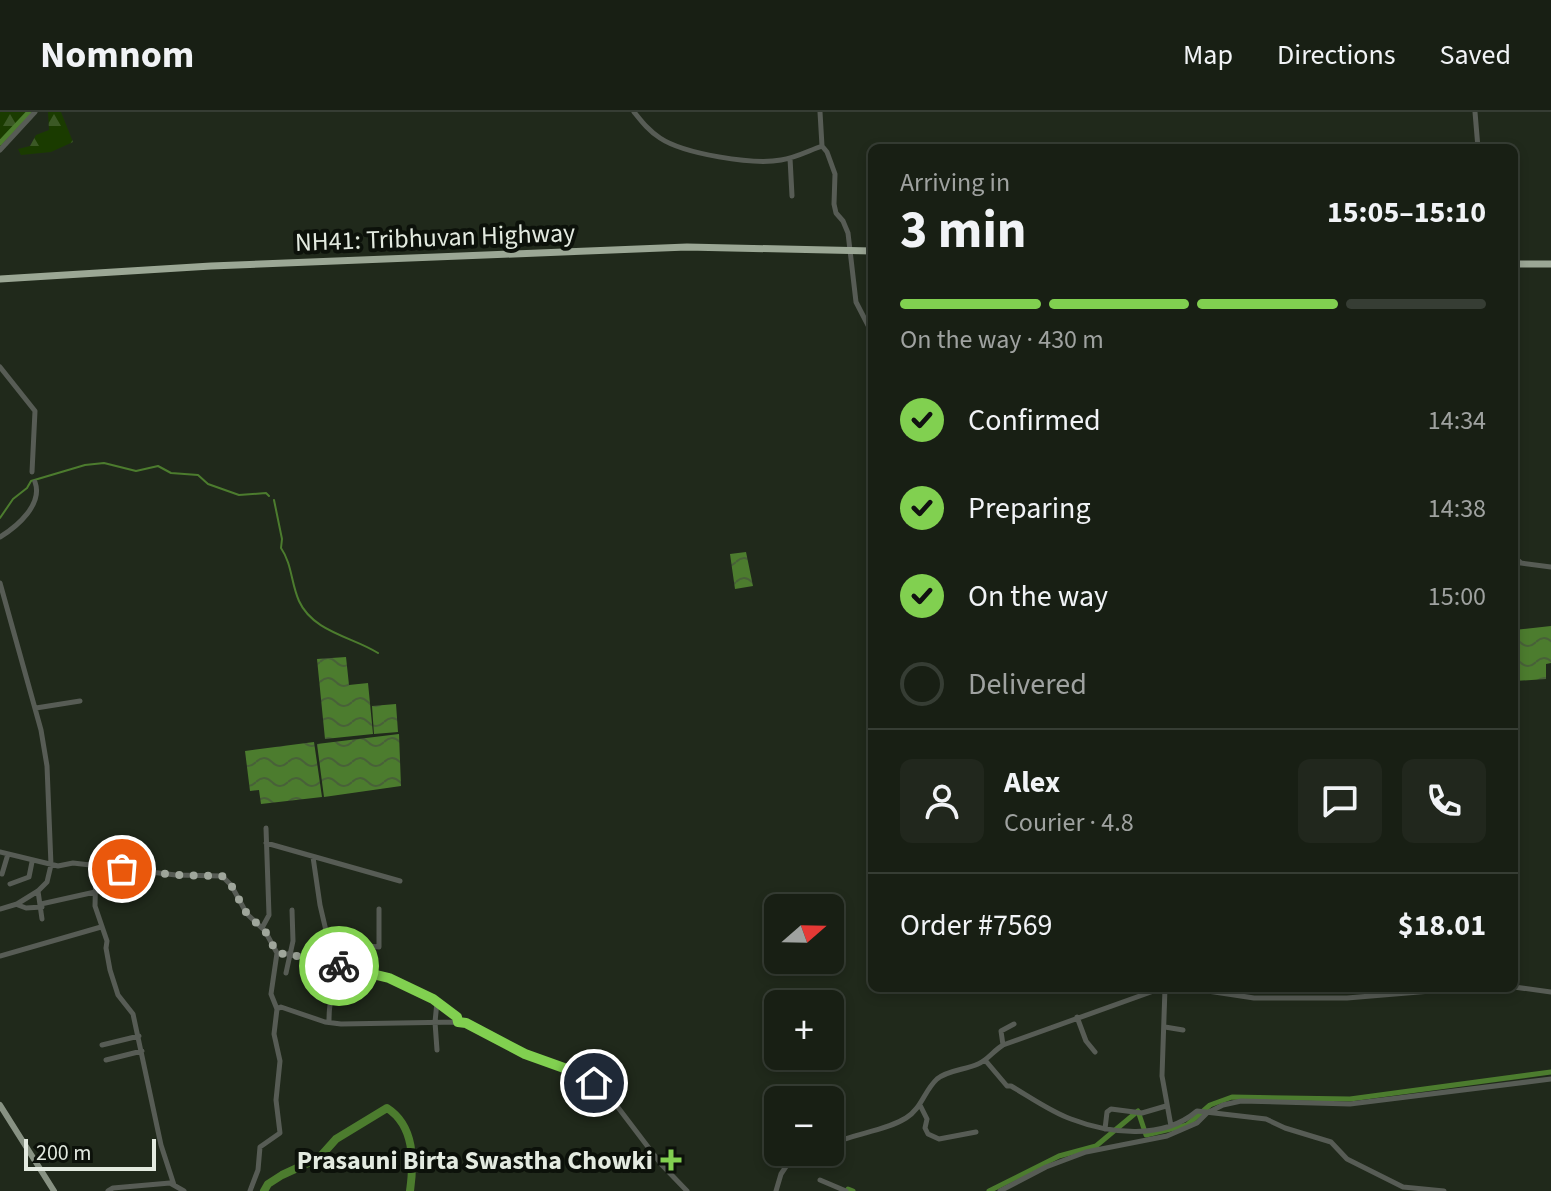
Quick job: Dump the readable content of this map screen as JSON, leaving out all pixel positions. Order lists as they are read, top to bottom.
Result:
{
  "streets": {
    "highway": ["NH41: Tribhuvan Highway"]
  },
  "places": {
    "health": ["Prasauni Birta Swastha Chowki"]
  },
  "scale_bar": "200 m",
  "north": "right",
  "page": {
    "header": "Nomnom",
    "nav": ["Map", "Directions", "Saved"],
    "heading": ["3 min", "Arriving in", "15:05–15:10"],
    "panel": [
      "Alex",
      "Courier · 4.8",
      "Order #7569",
      "$18.01"
    ],
    "bar": "On the way · 430 m",
    "list": [
      ["Confirmed", "14:34"],
      ["Preparing", "14:38"],
      ["On the way", "15:00"],
      "Delivered"
    ],
    "map_buttons": ["+", "−"],
    "scale": "200 m"
  }
}
